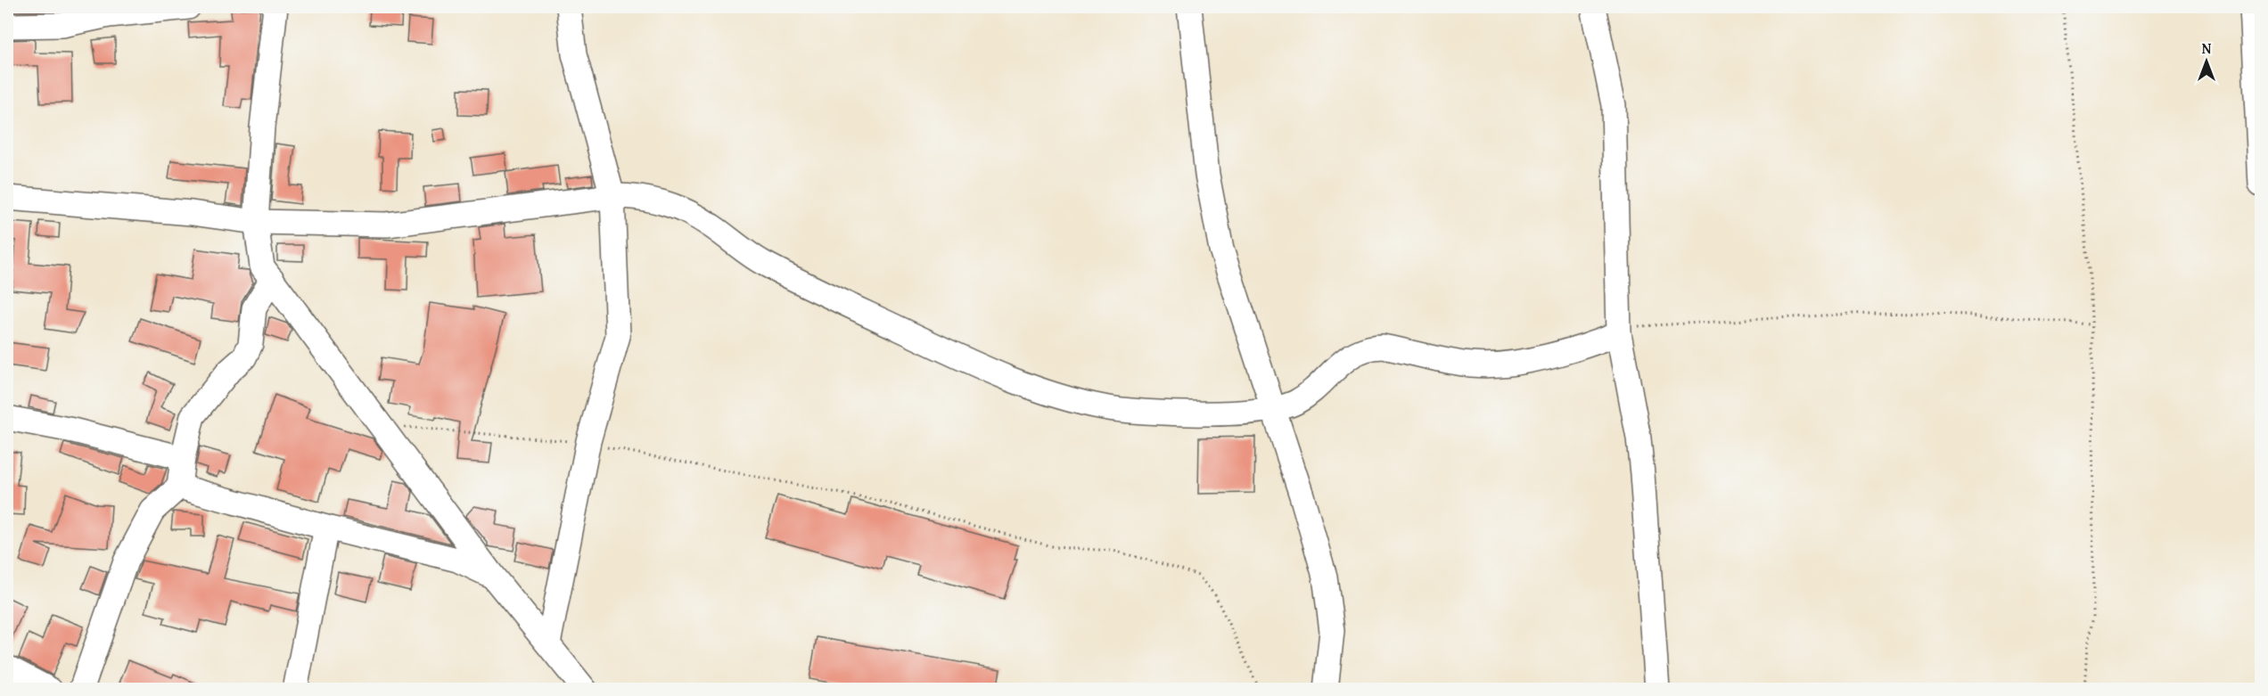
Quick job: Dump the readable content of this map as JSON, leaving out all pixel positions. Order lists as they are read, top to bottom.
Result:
{
  "north": "top"
}
